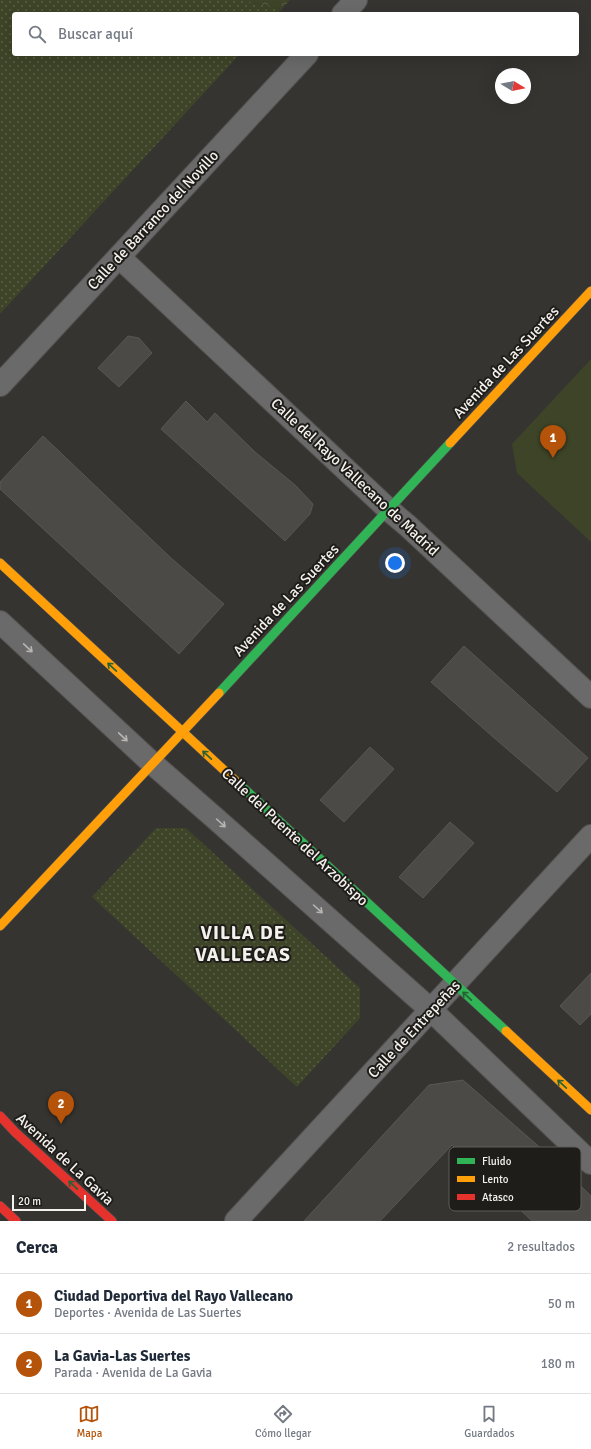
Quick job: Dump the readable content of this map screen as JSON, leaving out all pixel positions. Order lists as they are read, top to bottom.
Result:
{
  "streets": {
    "main road": ["Avenida de Las Suertes", "Calle del Puente del Arzobispo", "Avenida de La Gavia"],
    "street": ["Calle de Barranco del Novillo", "Calle del Rayo Vallecano de Madrid", "Calle de Entrepeñas"]
  },
  "crossings": [
    ["Calle de Barranco del Novillo", "Calle del Rayo Vallecano de Madrid"],
    ["Avenida de Las Suertes", "Calle del Rayo Vallecano de Madrid"],
    ["Avenida de Las Suertes", "Calle del Puente del Arzobispo"],
    ["Calle del Puente del Arzobispo", "Calle de Entrepeñas"]
  ],
  "one_way": ["Calle del Puente del Arzobispo", "Avenida de La Gavia"],
  "districts": ["VILLA DE VALLECAS"],
  "legend": ["Fluido", "Lento", "Atasco"],
  "scale_bar": "20 m",
  "north": "right",
  "page": {
    "search": "Buscar aquí",
    "pins": ["1", "2"],
    "scale": "20 m",
    "heading": ["Cerca", "2 resultados"],
    "list": [
      {
        "mark": "1",
        "name": "Ciudad Deportiva del Rayo Vallecano",
        "note": "Deportes · Avenida de Las Suertes",
        "value": "50 m"
      },
      {
        "mark": "2",
        "name": "La Gavia-Las Suertes",
        "note": "Parada · Avenida de La Gavia",
        "value": "180 m"
      }
    ],
    "nav": ["Mapa", "Cómo llegar", "Guardados"]
  }
}
